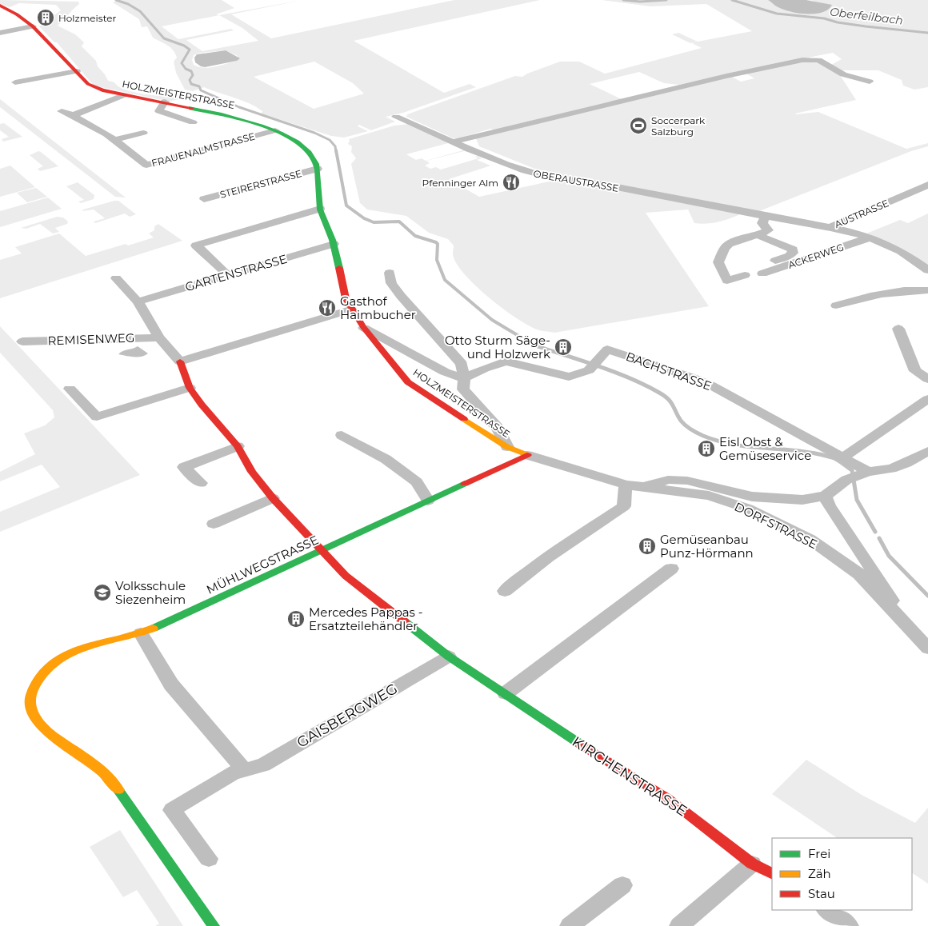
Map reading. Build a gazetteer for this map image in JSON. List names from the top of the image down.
{
  "streets": {
    "street": [
      "HOLZMEISTERSTRASSE",
      "FRAUENALMSTRASSE",
      "OBERAUSTRASSE",
      "STEIRERSTRASSE",
      "AUSTRASSE",
      "ACKERWEG",
      "GARTENSTRASSE",
      "REMISENWEG",
      "BACHSTRASSE",
      "DORFSTRASSE",
      "MÜHLWEGSTRASSE",
      "GAISBERGWEG",
      "KIRCHENSTRASSE"
    ]
  },
  "crossings": [
    ["HOLZMEISTERSTRASSE", "FRAUENALMSTRASSE"],
    ["HOLZMEISTERSTRASSE", "STEIRERSTRASSE"],
    ["HOLZMEISTERSTRASSE", "GARTENSTRASSE"],
    ["HOLZMEISTERSTRASSE", "DORFSTRASSE"],
    ["HOLZMEISTERSTRASSE", "MÜHLWEGSTRASSE"],
    ["OBERAUSTRASSE", "AUSTRASSE"],
    ["AUSTRASSE", "ACKERWEG"],
    ["DORFSTRASSE", "MÜHLWEGSTRASSE"],
    ["MÜHLWEGSTRASSE", "KIRCHENSTRASSE"],
    ["GAISBERGWEG", "KIRCHENSTRASSE"]
  ],
  "water": ["Oberfeilbach"],
  "places": {
    "building": [
      "Holzmeister",
      "Otto Sturm Säge- und Holzwerk",
      "Eisl Obst & Gemüseservice",
      "Gemüseanbau Punz-Hörmann",
      "Mercedes Pappas - Ersatzteilehändler"
    ],
    "sports": ["Soccerpark Salzburg"],
    "restaurant": ["Pfenninger Alm", "Gasthof Haimbucher"],
    "school or university": ["Volksschule Siezenheim"]
  },
  "legend": ["Frei", "Zäh", "Stau"]
}
